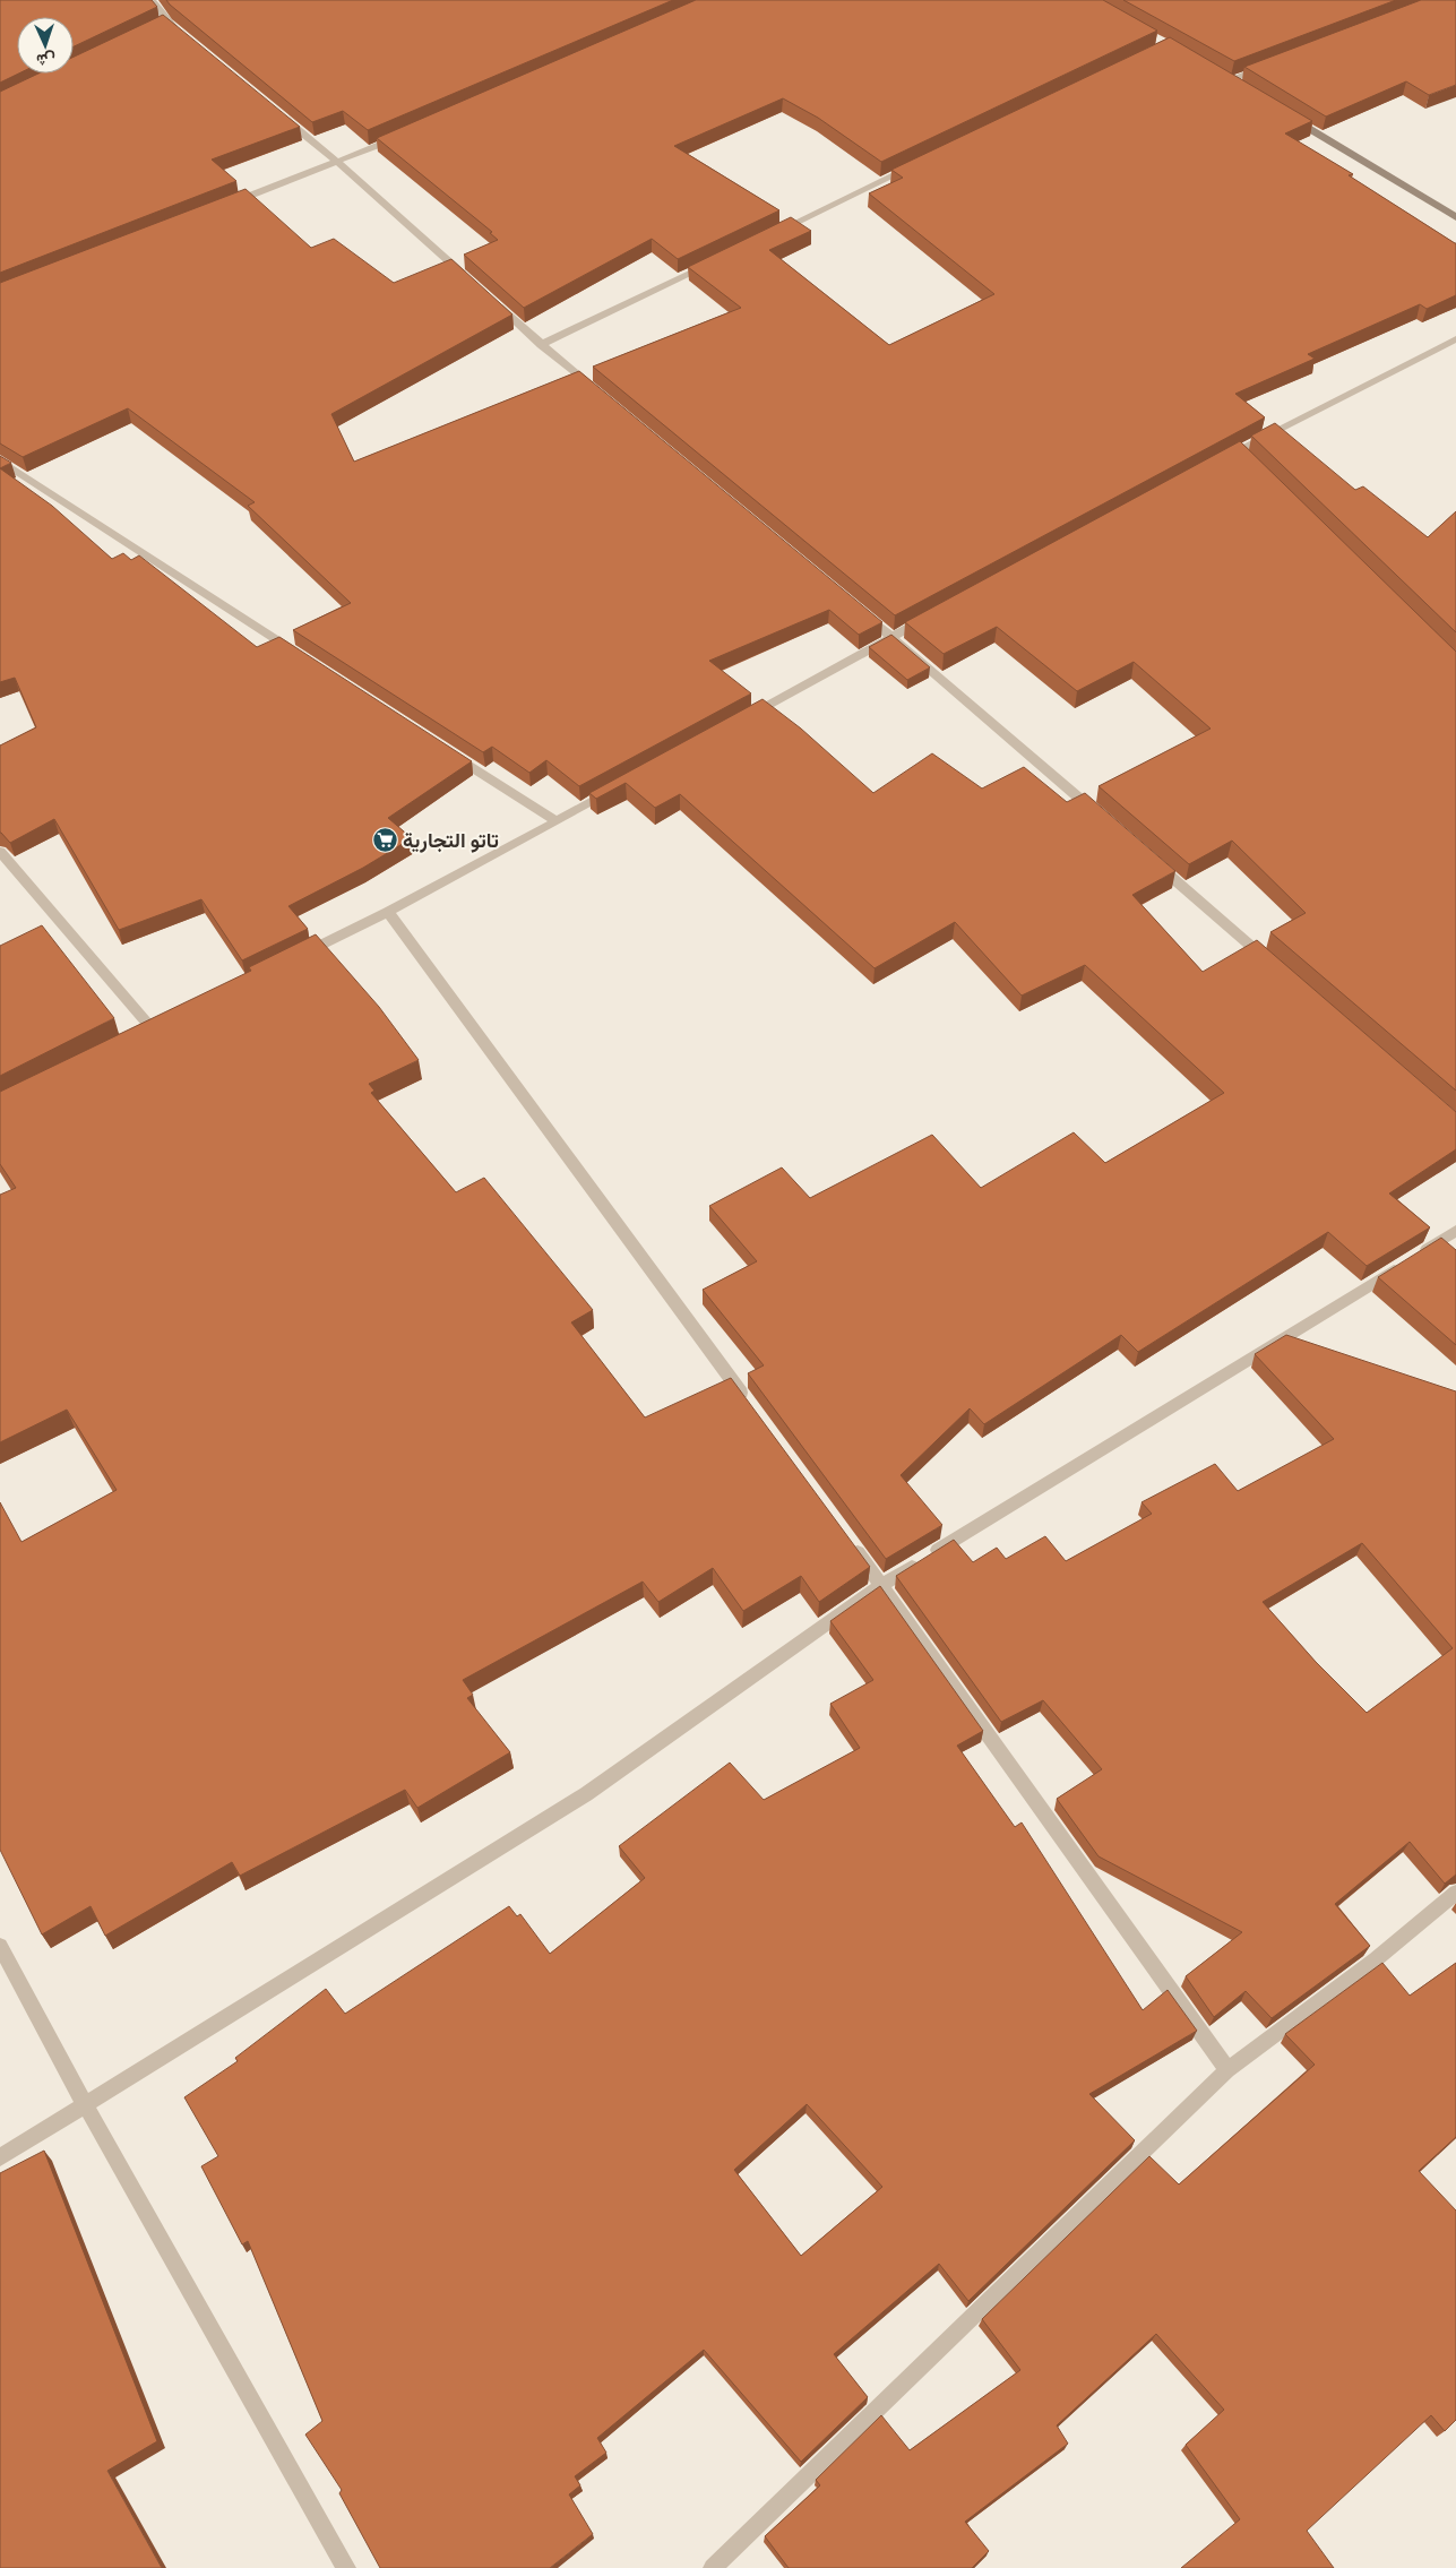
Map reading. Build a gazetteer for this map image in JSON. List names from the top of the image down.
{
  "places": {
    "supermarket": ["تاتو التجارية"]
  },
  "north": "bottom"
}
